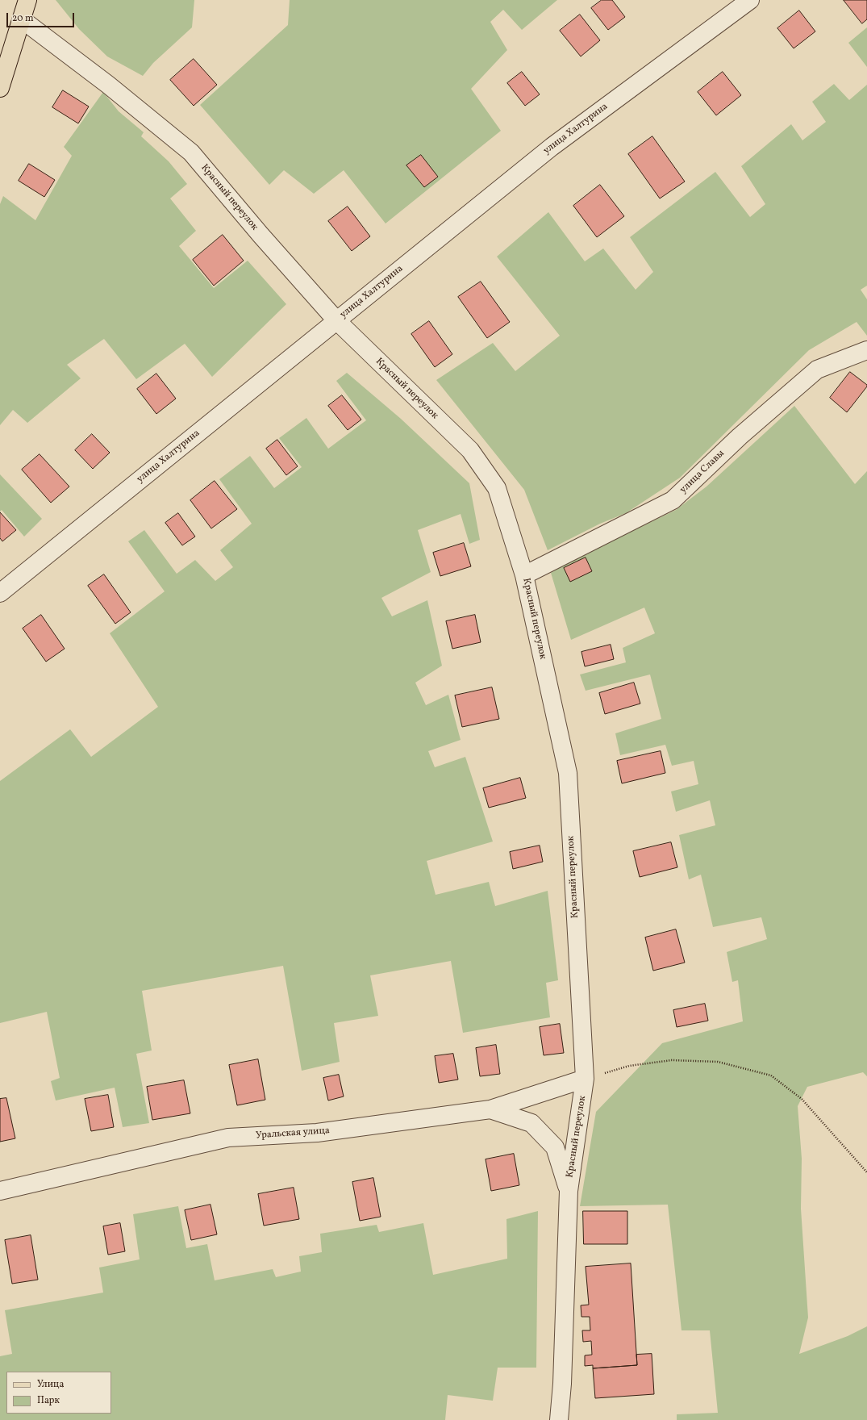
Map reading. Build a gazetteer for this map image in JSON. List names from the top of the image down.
{
  "streets": {
    "street": [
      "улица Халтурина",
      "Красный переулок",
      "улица Славы",
      "Уральская улица"
    ]
  },
  "crossings": [
    ["улица Халтурина", "Красный переулок"],
    ["Красный переулок", "улица Славы"],
    ["Красный переулок", "Уральская улица"]
  ],
  "legend": ["Улица", "Парк"],
  "scale_bar": "20 m"
}
